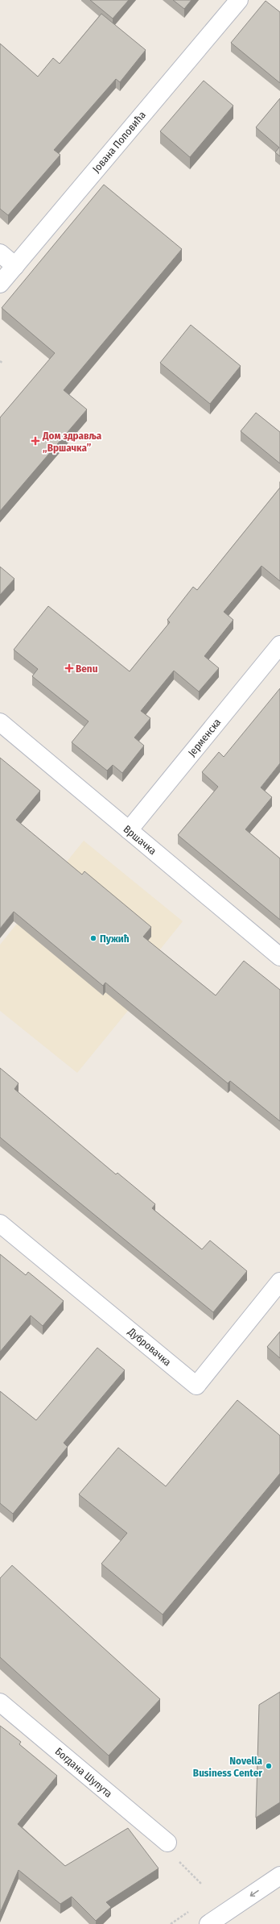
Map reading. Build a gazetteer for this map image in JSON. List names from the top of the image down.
{
  "streets": {
    "street": [
      "Јована Поповића",
      "Јерменска",
      "Вршачка",
      "Дубровачка",
      "Богдана Шупута"
    ]
  },
  "crossings": [
    ["Јерменска", "Вршачка"]
  ],
  "places": {
    "health": ["Дом здравља „Вршачка”", "Benu"],
    "other": ["Пужић", "Novella Business Center"]
  }
}
